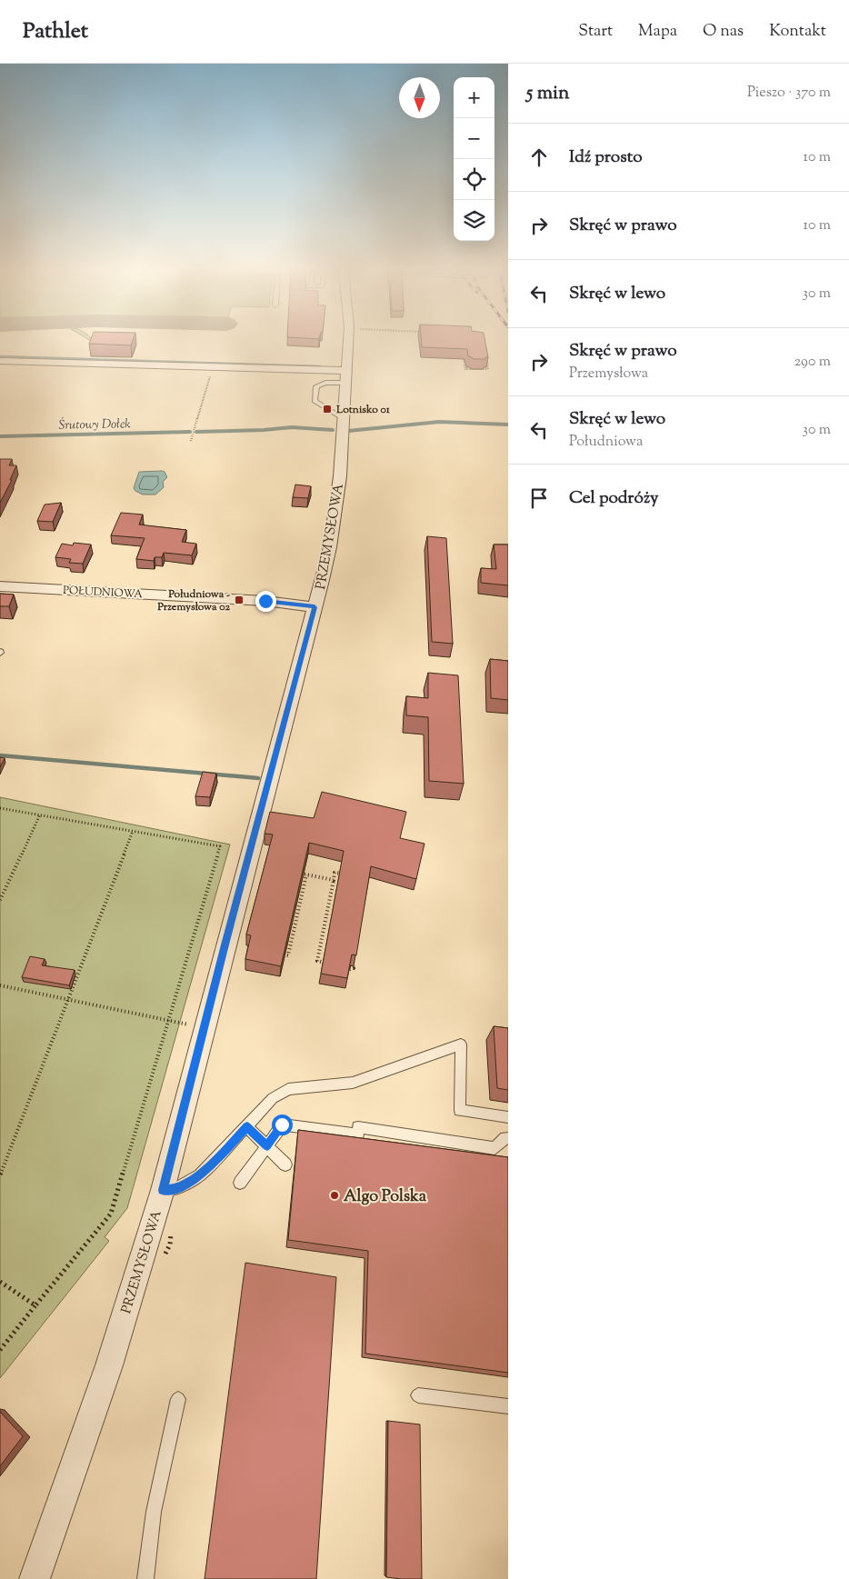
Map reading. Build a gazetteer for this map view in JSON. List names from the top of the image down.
{
  "streets": {
    "street": ["PRZEMYSŁOWA", "POŁUDNIOWA"]
  },
  "crossings": [
    ["PRZEMYSŁOWA", "POŁUDNIOWA"]
  ],
  "water": ["Śrutowy Dołek"],
  "places": {
    "transit": ["Lotnisko 01", "Południowa - Przemysłowa 02"],
    "other": ["Algo Polska"]
  },
  "north": "bottom",
  "page": {
    "header": "Pathlet",
    "nav": [
      "Start",
      "Mapa",
      "O nas",
      "Kontakt"
    ],
    "heading": ["5 min", "Pieszo · 370 m"],
    "map_buttons": ["+", "−"],
    "list": [
      ["Idź prosto", "10 m"],
      ["Skręć w prawo", "10 m"],
      ["Skręć w lewo", "30 m"],
      ["Skręć w prawo", "Przemysłowa", "290 m"],
      ["Skręć w lewo", "Południowa", "30 m"],
      "Cel podróży"
    ]
  }
}
